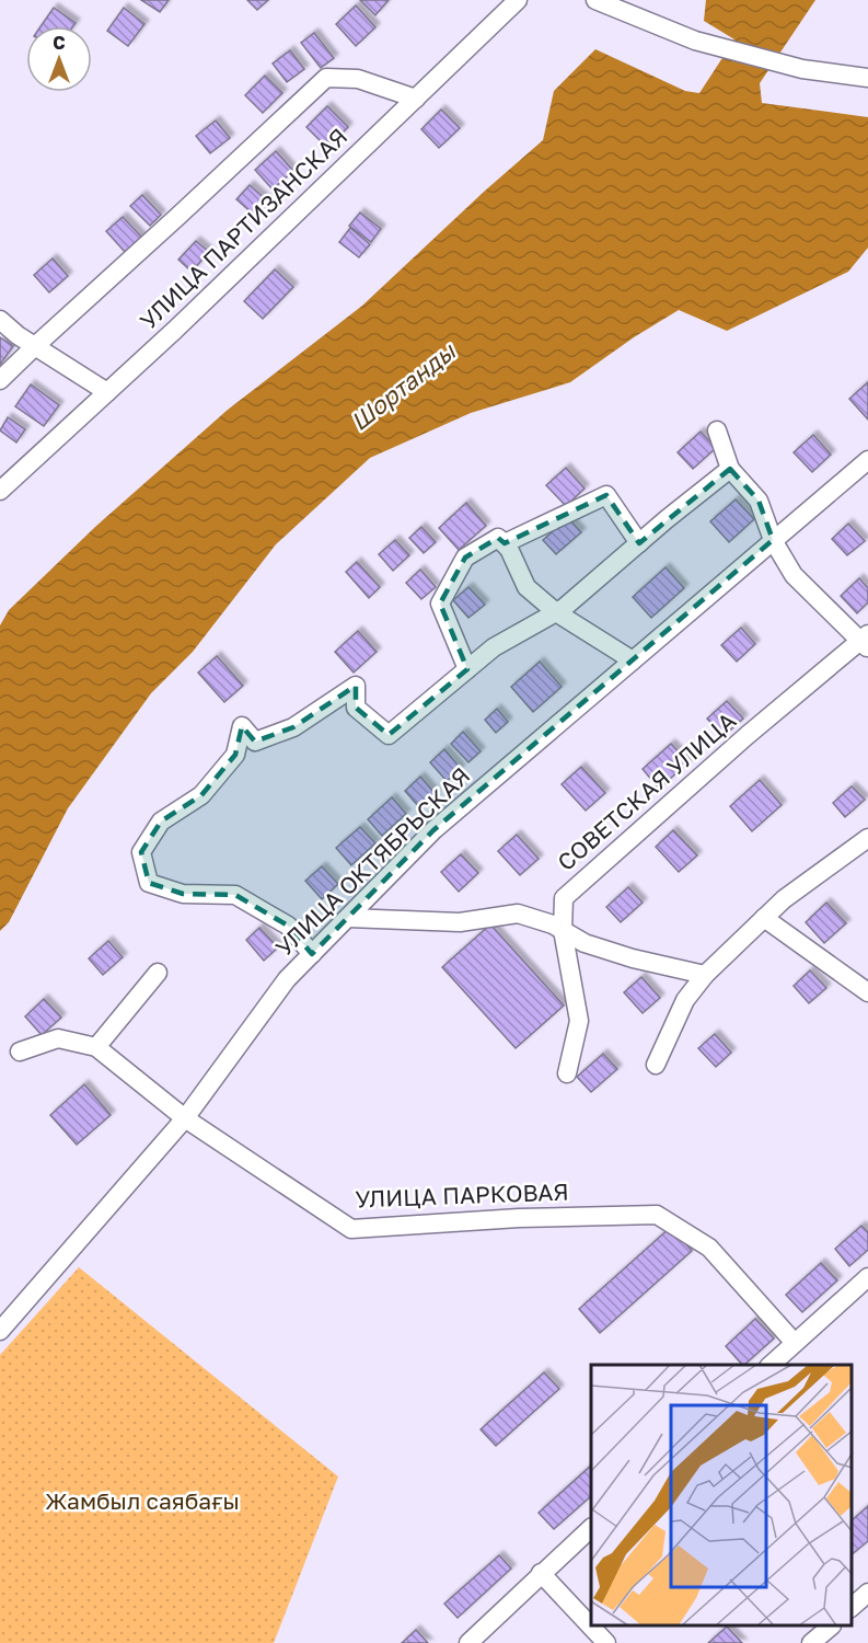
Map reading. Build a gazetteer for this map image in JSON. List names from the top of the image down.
{
  "streets": {
    "street": [
      "УЛИЦА ПАРТИЗАНСКАЯ",
      "СОВЕТСКАЯ УЛИЦА",
      "УЛИЦА ОКТЯБРЬСКАЯ",
      "УЛИЦА ПАРКОВАЯ"
    ]
  },
  "crossings": [
    ["УЛИЦА ОКТЯБРЬСКАЯ", "УЛИЦА ПАРКОВАЯ"]
  ],
  "water": ["Шортанды"],
  "parks": ["Жамбыл саябағы"],
  "north": "top"
}
